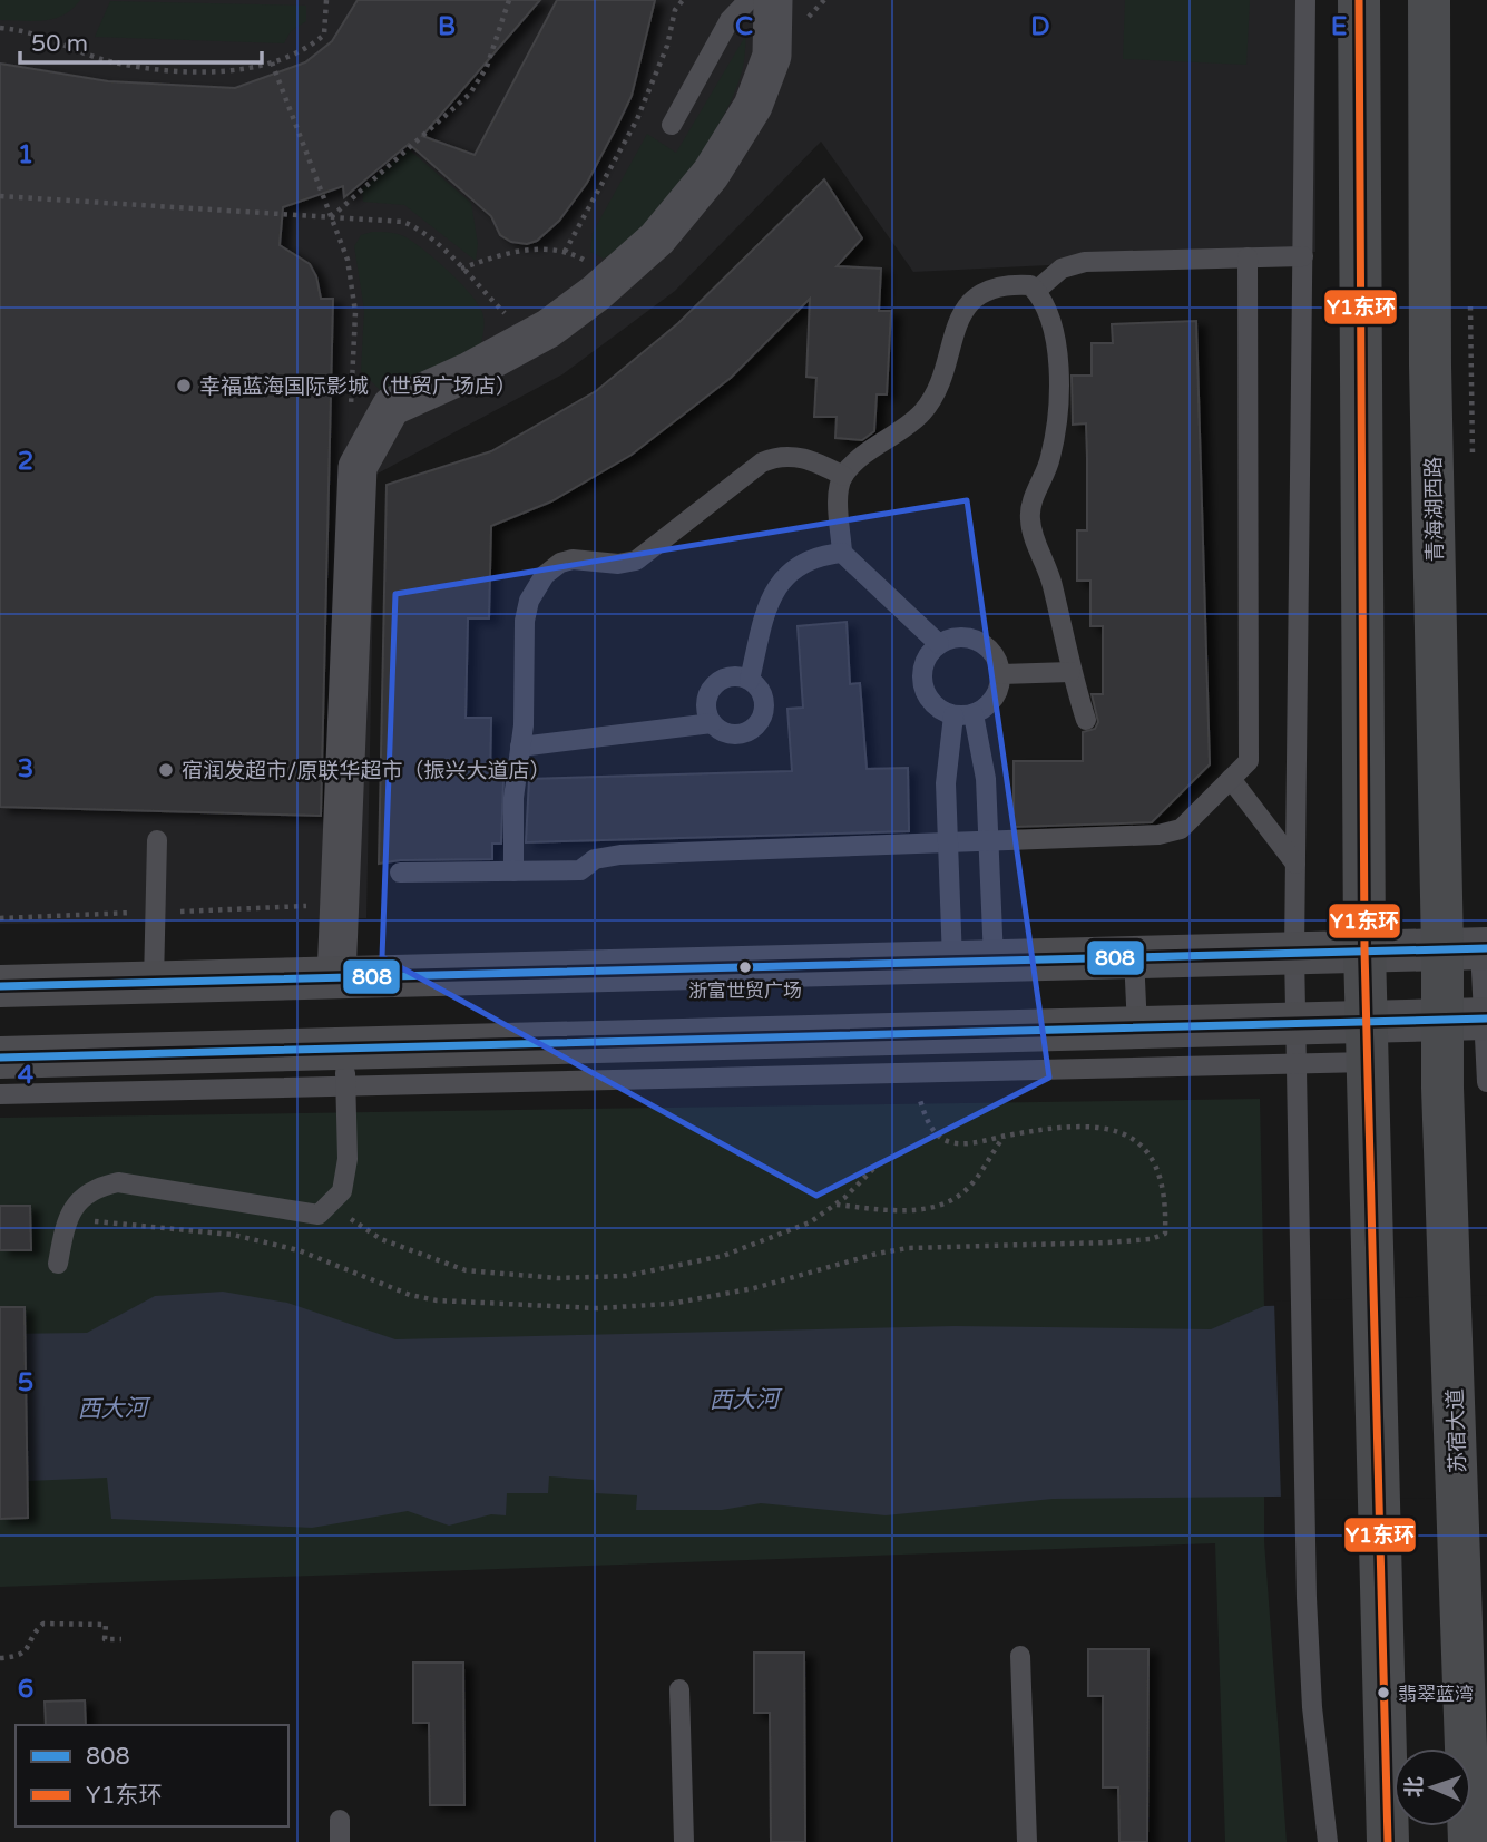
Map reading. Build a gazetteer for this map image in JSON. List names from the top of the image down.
{
  "streets": {
    "main road": ["青海湖西路", "苏宿大道"]
  },
  "crossings": [
    ["青海湖西路", "苏宿大道"]
  ],
  "water": ["西大河"],
  "places": [
    "幸福蓝海国际影城（世贸广场店）",
    "宿润发超市/原联华超市（振兴大道店）",
    "浙富世贸广场",
    "翡翠蓝湾"
  ],
  "lines": ["transit line Y1东环", "transit line 808"],
  "legend": ["808", "Y1东环"],
  "scale_bar": "50 m",
  "north": "left",
  "grid": {
    "columns": [
      "B",
      "C",
      "D",
      "E"
    ],
    "rows": [
      "1",
      "2",
      "3",
      "4",
      "5",
      "6"
    ]
  }
}
